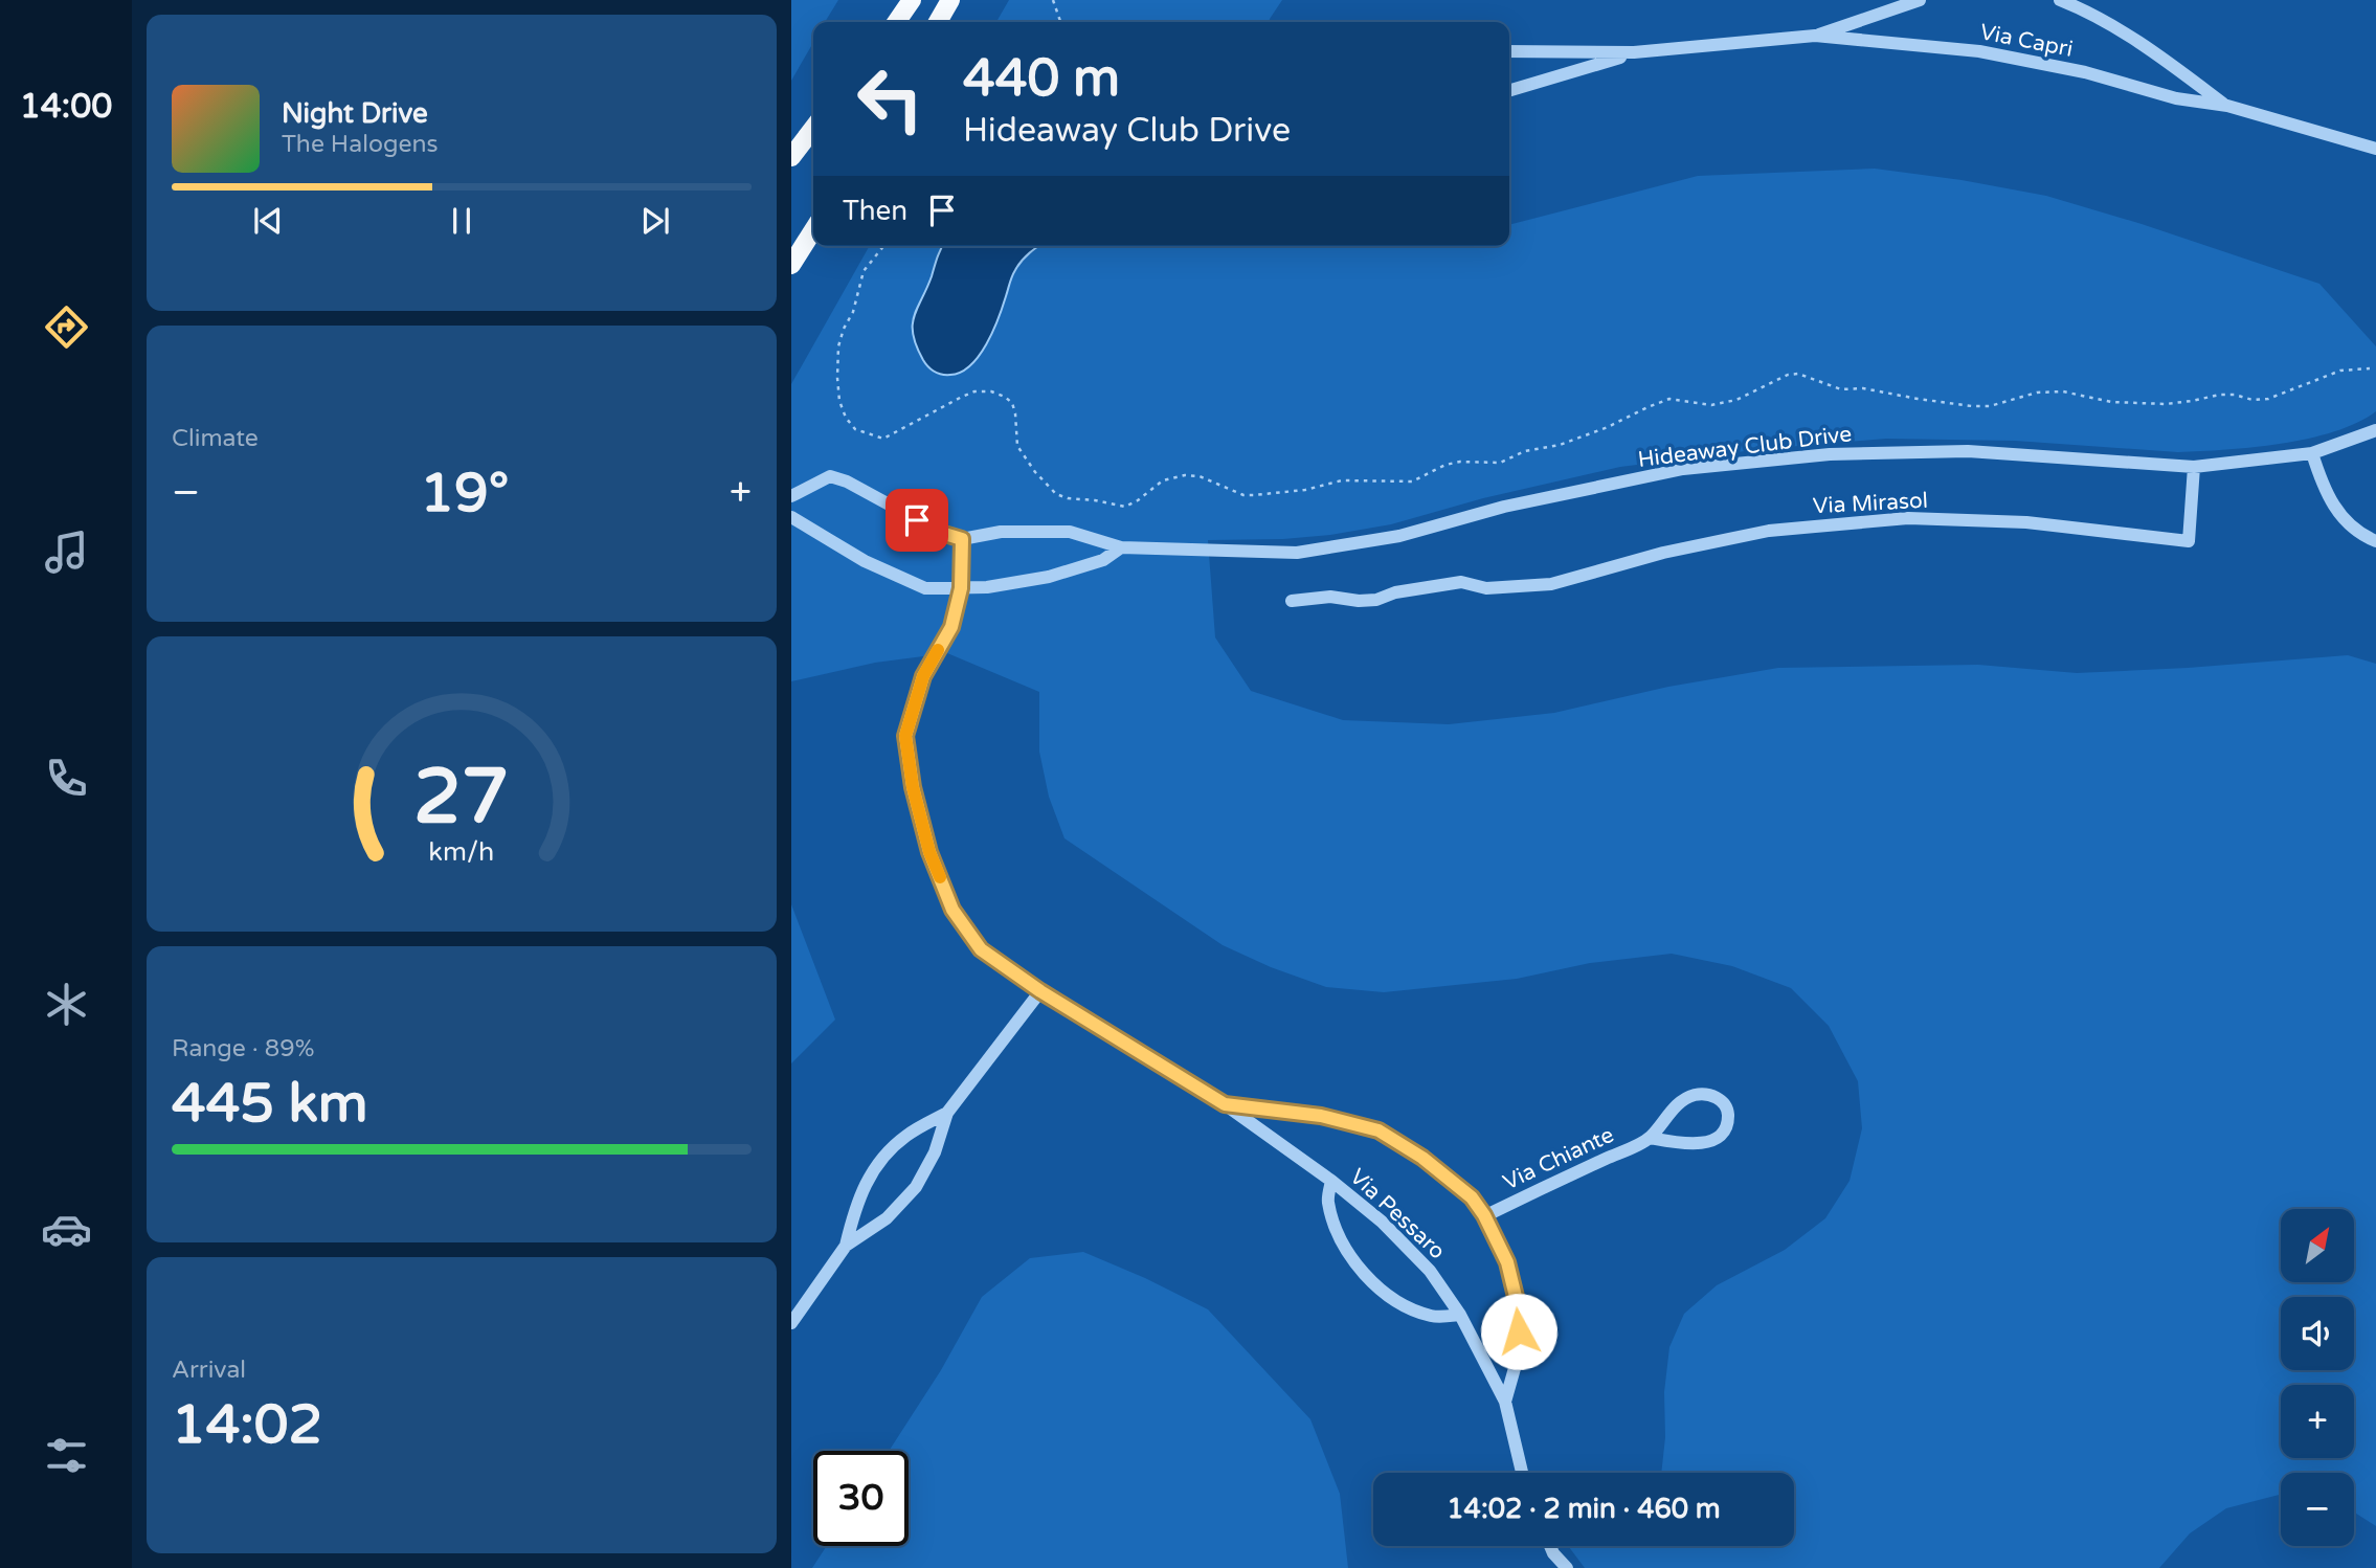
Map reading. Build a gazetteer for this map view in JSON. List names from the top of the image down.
{
  "streets": {
    "street": [
      "Via Capri",
      "Hideaway Club Drive",
      "Via Mirasol",
      "Via Chiante",
      "Via Pessaro"
    ]
  },
  "crossings": [
    ["Hideaway Club Drive", "Via Mirasol"],
    ["Hideaway Club Drive", "Via Pessaro"],
    ["Via Chiante", "Via Pessaro"]
  ],
  "north": "top right",
  "page": {
    "tabs": "14:00",
    "turn": ["440 m", "Hideaway Club Drive"],
    "song": ["Night Drive", "The Halogens"],
    "then": "Then",
    "tile": [
      "Climate",
      ["Range · 89%", "445 km"],
      ["Arrival", "14:02"]
    ],
    "heat": ["−", "19°", "+"],
    "map_buttons": ["+", "−"],
    "limit": "30",
    "trip": "14:02 · 2 min · 460 m",
    "gauge": ["27", "km/h"]
  }
}
